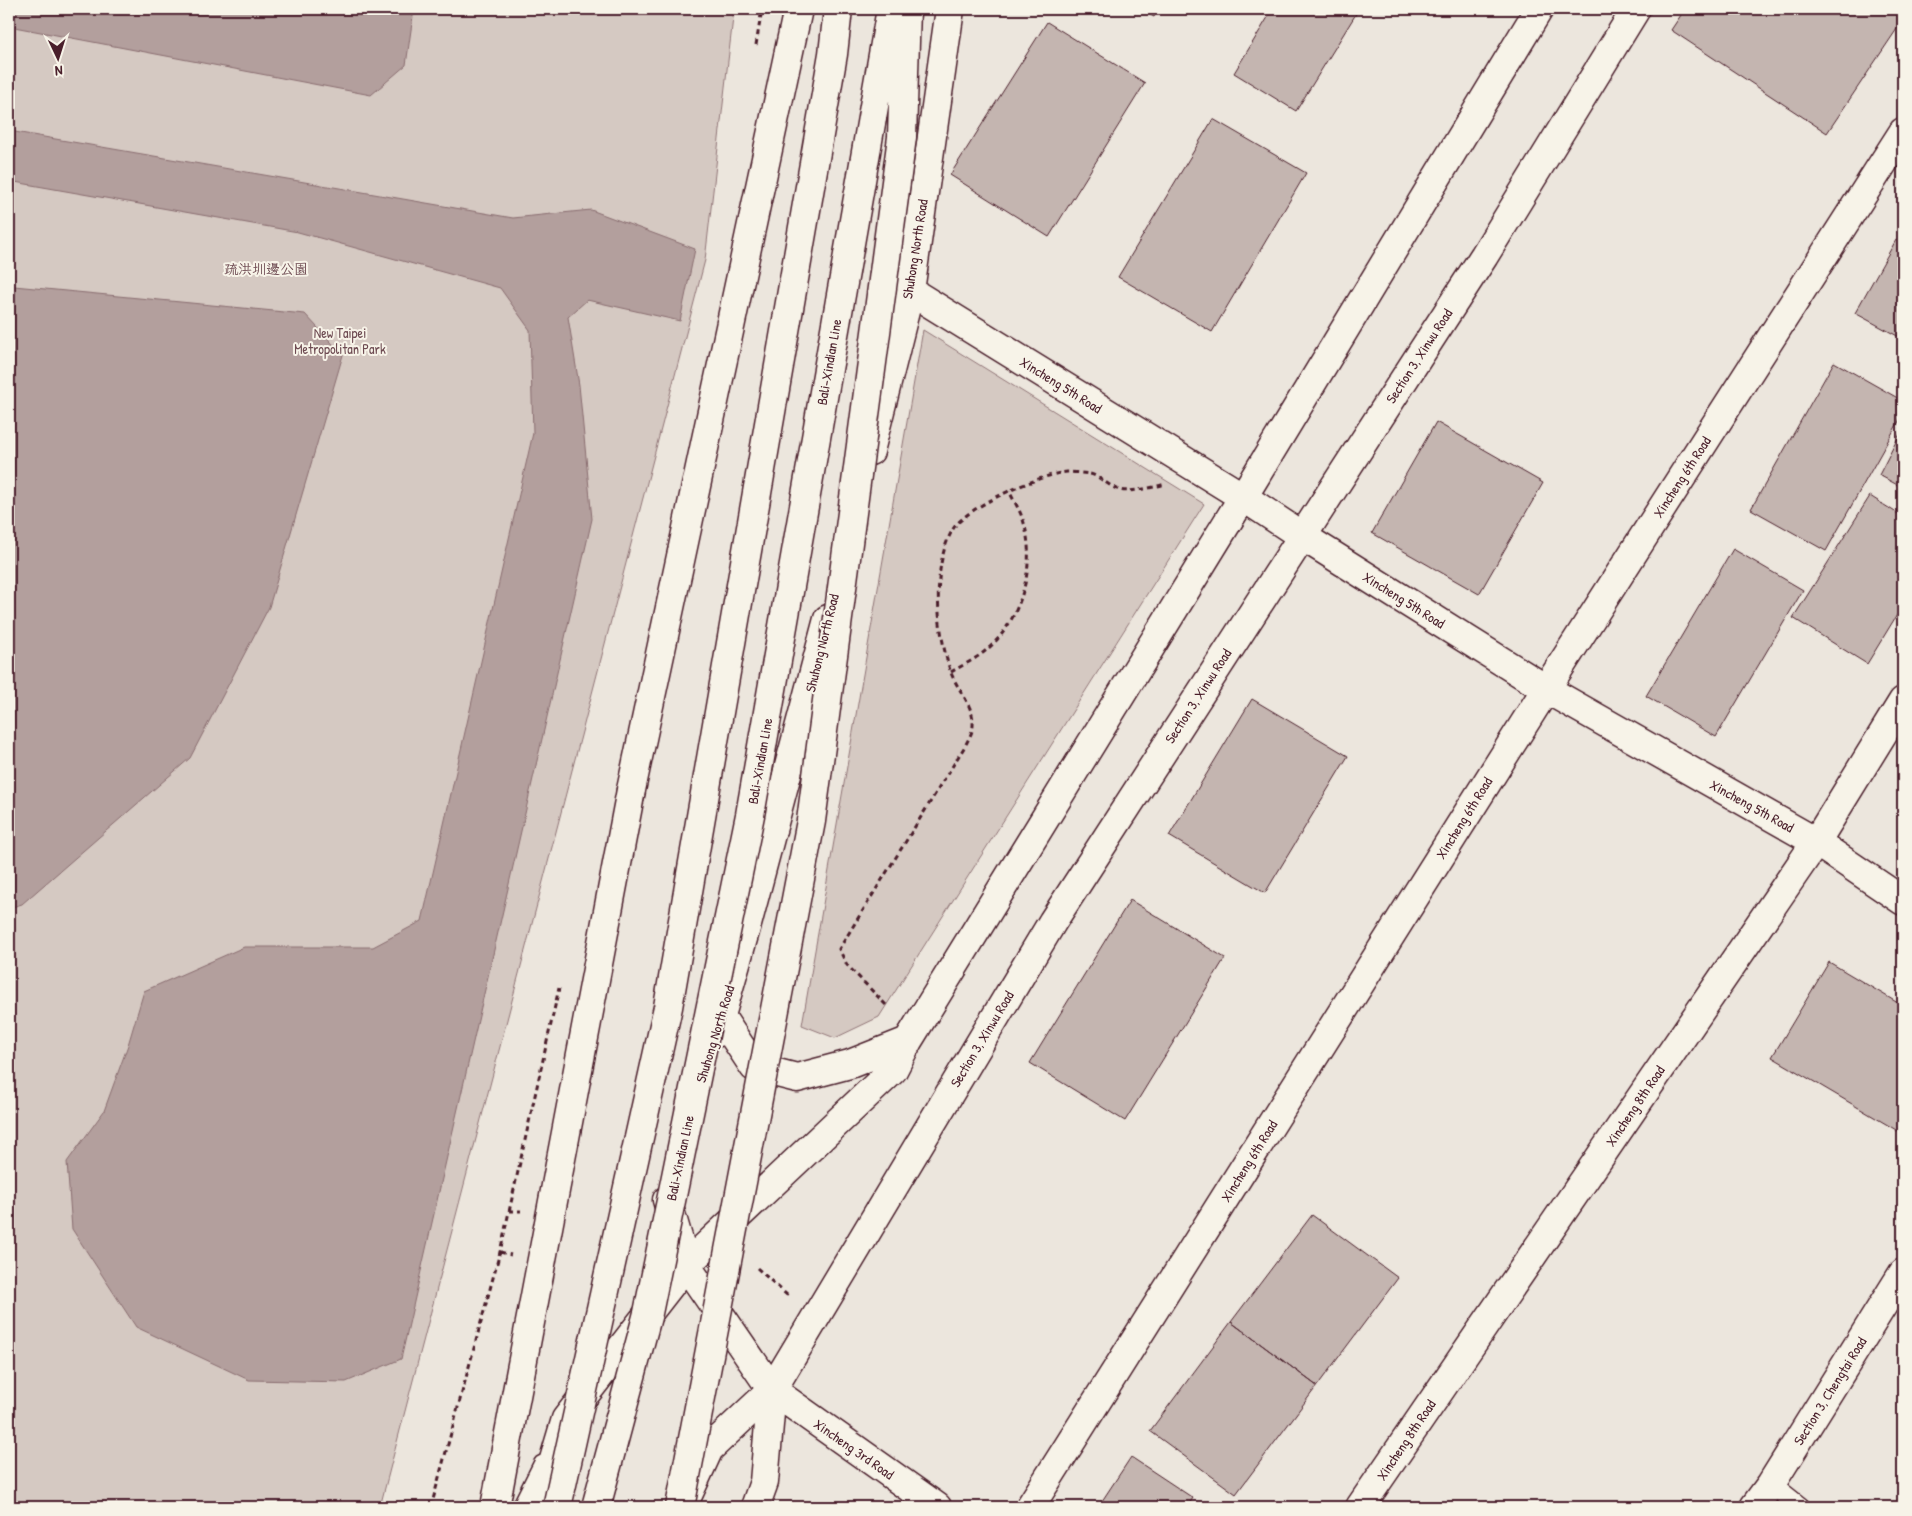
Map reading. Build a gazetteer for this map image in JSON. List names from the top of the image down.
{
  "streets": {
    "main road": [
      "Shuhong North Road",
      "Section 3, Xinwu Road",
      "Bali-Xindian Line",
      "Xincheng 5th Road",
      "Xincheng 6th Road",
      "Xincheng 8th Road",
      "Section 3, Chengtai Road",
      "Xincheng 3rd Road"
    ]
  },
  "crossings": [
    ["Shuhong North Road", "Section 3, Xinwu Road"],
    ["Shuhong North Road", "Xincheng 5th Road"],
    ["Shuhong North Road", "Xincheng 3rd Road"],
    ["Section 3, Xinwu Road", "Xincheng 5th Road"],
    ["Section 3, Xinwu Road", "Xincheng 3rd Road"],
    ["Xincheng 5th Road", "Xincheng 6th Road"],
    ["Xincheng 5th Road", "Xincheng 8th Road"]
  ],
  "parks": ["疏洪圳邊公園", "New Taipei Metropolitan Park"],
  "north": "bottom"
}
